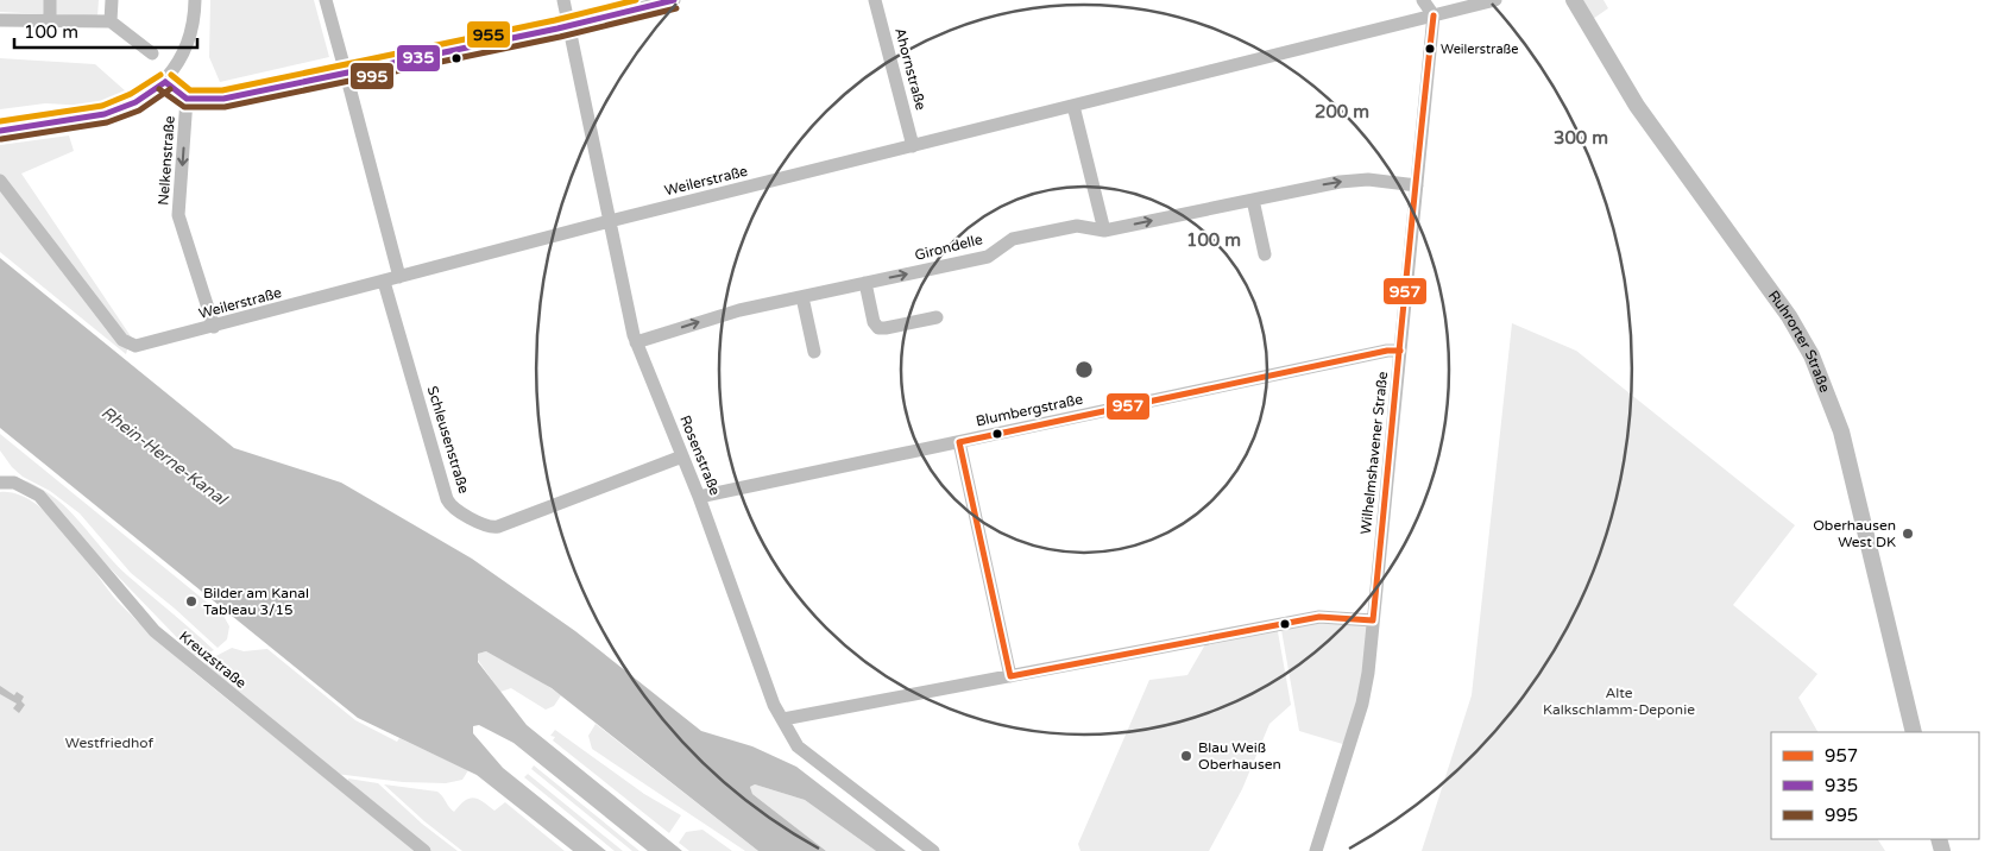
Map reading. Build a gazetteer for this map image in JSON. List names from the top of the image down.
{
  "streets": {
    "main road": ["Ruhrorter Straße"],
    "street": [
      "Ahornstraße",
      "Nelkenstraße",
      "Weilerstraße",
      "Girondelle",
      "Blumbergstraße",
      "Schleusenstraße",
      "Wilhelmshavener Straße",
      "Rosenstraße",
      "Kreuzstraße"
    ]
  },
  "crossings": [
    ["Ahornstraße", "Weilerstraße"],
    ["Nelkenstraße", "Weilerstraße"],
    ["Weilerstraße", "Schleusenstraße"],
    ["Weilerstraße", "Wilhelmshavener Straße"],
    ["Weilerstraße", "Rosenstraße"],
    ["Girondelle", "Wilhelmshavener Straße"],
    ["Girondelle", "Rosenstraße"],
    ["Blumbergstraße", "Wilhelmshavener Straße"],
    ["Blumbergstraße", "Rosenstraße"],
    ["Schleusenstraße", "Rosenstraße"]
  ],
  "one_way": ["Nelkenstraße", "Girondelle"],
  "water": ["Rhein-Herne-Kanal"],
  "parks": ["Alte Kalkschlamm-Deponie", "Westfriedhof"],
  "places": [
    "Weilerstraße",
    "Oberhausen West DK",
    "Bilder am Kanal Tableau 3/15",
    "Blau Weiß Oberhausen"
  ],
  "lines": [
    "transit line 935",
    "transit line 955",
    "transit line 995",
    "transit line 957"
  ],
  "legend": ["957", "935", "995"],
  "scale_bar": "100 m",
  "rings": ["200 m", "300 m", "100 m"]
}
